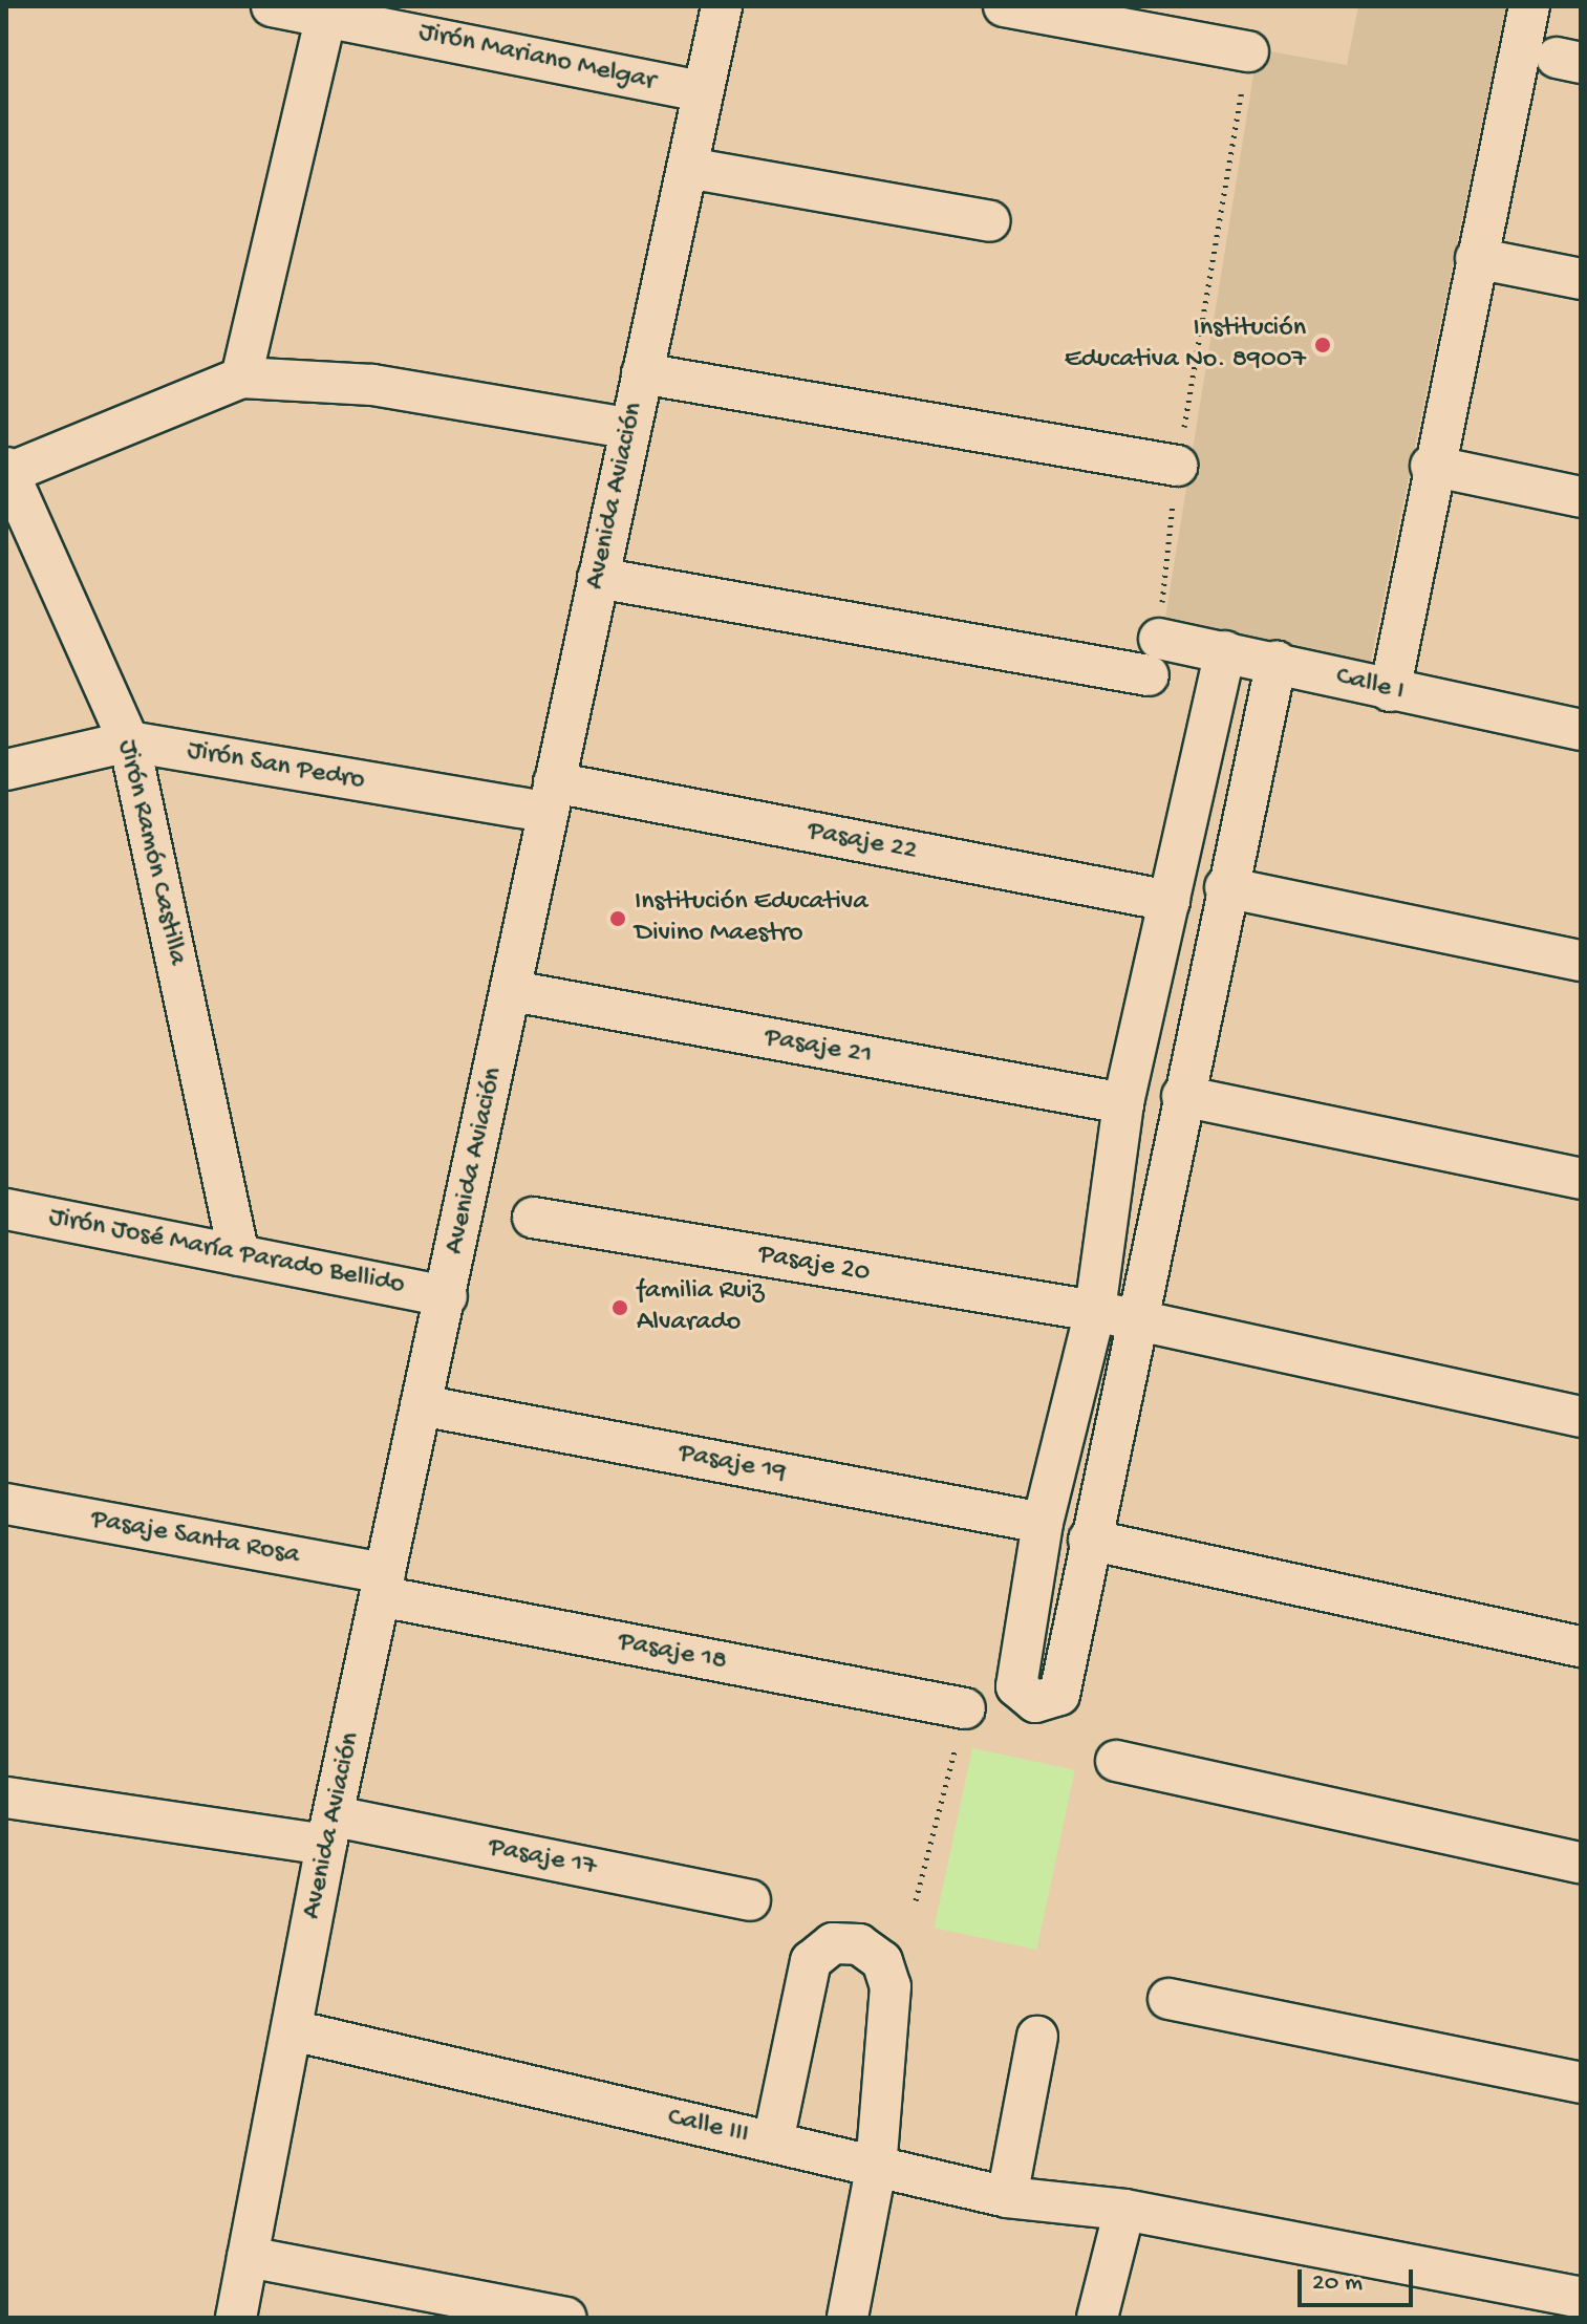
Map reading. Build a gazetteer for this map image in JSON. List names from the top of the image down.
{
  "streets": {
    "street": [
      "Jirón Mariano Melgar",
      "Avenida Aviación",
      "Calle I",
      "Jirón San Pedro",
      "Pasaje 22",
      "Jirón Ramón Castilla",
      "Pasaje 21",
      "Jirón José María Parado Bellido",
      "Pasaje 20",
      "Pasaje 19",
      "Pasaje Santa Rosa",
      "Pasaje 18",
      "Pasaje 17",
      "Calle III"
    ]
  },
  "crossings": [
    ["Jirón Mariano Melgar", "Avenida Aviación"],
    ["Avenida Aviación", "Calle I"],
    ["Avenida Aviación", "Jirón San Pedro"],
    ["Avenida Aviación", "Pasaje 22"],
    ["Avenida Aviación", "Pasaje 21"],
    ["Avenida Aviación", "Jirón José María Parado Bellido"],
    ["Avenida Aviación", "Pasaje 19"],
    ["Avenida Aviación", "Pasaje Santa Rosa"],
    ["Avenida Aviación", "Pasaje 18"],
    ["Avenida Aviación", "Pasaje 17"],
    ["Avenida Aviación", "Calle III"],
    ["Jirón San Pedro", "Pasaje 22"],
    ["Jirón San Pedro", "Jirón Ramón Castilla"],
    ["Jirón Ramón Castilla", "Jirón José María Parado Bellido"],
    ["Pasaje Santa Rosa", "Pasaje 18"]
  ],
  "places": ["Institución Educativa No. 89007", "Institución Educativa Divino Maestro", "familia Ruiz Alvarado"],
  "scale_bar": "20 m"
}
